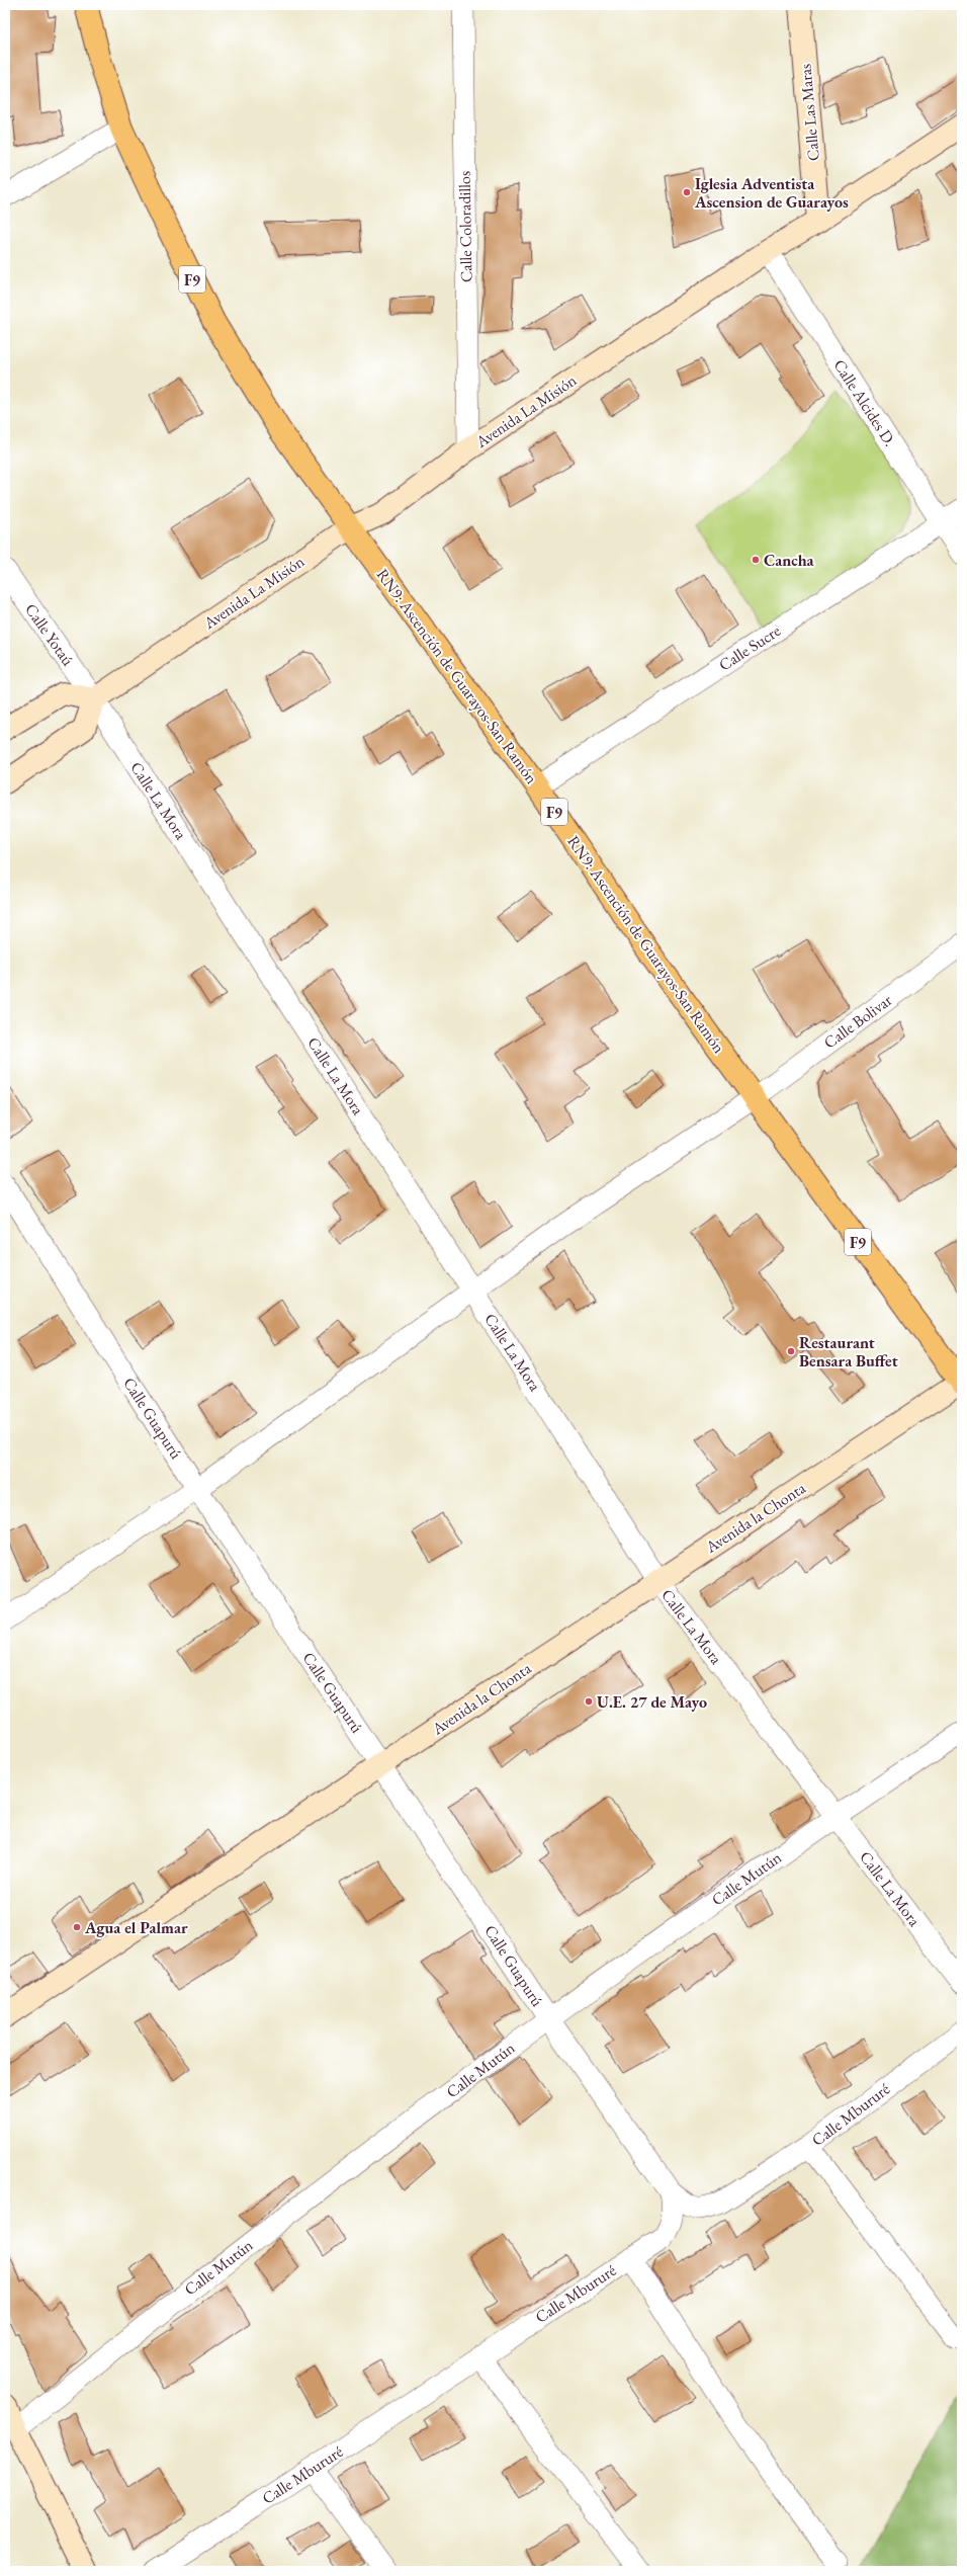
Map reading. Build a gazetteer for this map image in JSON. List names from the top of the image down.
{
  "streets": {
    "highway": ["F9", "RN9: Ascención de Guarayos-San Ramón"],
    "main road": ["Calle Las Maras", "Avenida La Misión", "Avenida la Chonta"],
    "street": [
      "Calle Coloradillos",
      "Calle Alcides D.",
      "Calle Yotaú",
      "Calle Sucre",
      "Calle La Mora",
      "Calle Bolivar",
      "Calle Guapurú",
      "Calle Mutún",
      "Calle Mbururé"
    ]
  },
  "crossings": [
    ["Calle Las Maras", "Avenida La Misión"],
    ["Calle Coloradillos", "Avenida La Misión"],
    ["Calle Alcides D.", "Avenida La Misión"],
    ["Calle Alcides D.", "Calle Sucre"],
    ["Avenida La Misión", "Calle Yotaú"],
    ["Avenida La Misión", "RN9: Ascención de Guarayos-San Ramón"],
    ["Avenida La Misión", "Calle La Mora"],
    ["Calle Yotaú", "Calle La Mora"],
    ["Calle Sucre", "RN9: Ascención de Guarayos-San Ramón"],
    ["RN9: Ascención de Guarayos-San Ramón", "Calle Bolivar"],
    ["RN9: Ascención de Guarayos-San Ramón", "Avenida la Chonta"],
    ["Calle La Mora", "Calle Bolivar"],
    ["Calle La Mora", "Avenida la Chonta"],
    ["Calle La Mora", "Calle Mutún"],
    ["Calle Bolivar", "Calle Guapurú"],
    ["Calle Guapurú", "Avenida la Chonta"],
    ["Calle Guapurú", "Calle Mutún"],
    ["Calle Guapurú", "Calle Mbururé"]
  ],
  "places": [
    "Iglesia Adventista Ascension de Guarayos",
    "Cancha",
    "Restaurant Bensara Buffet",
    "U.E. 27 de Mayo",
    "Agua el Palmar"
  ]
}
